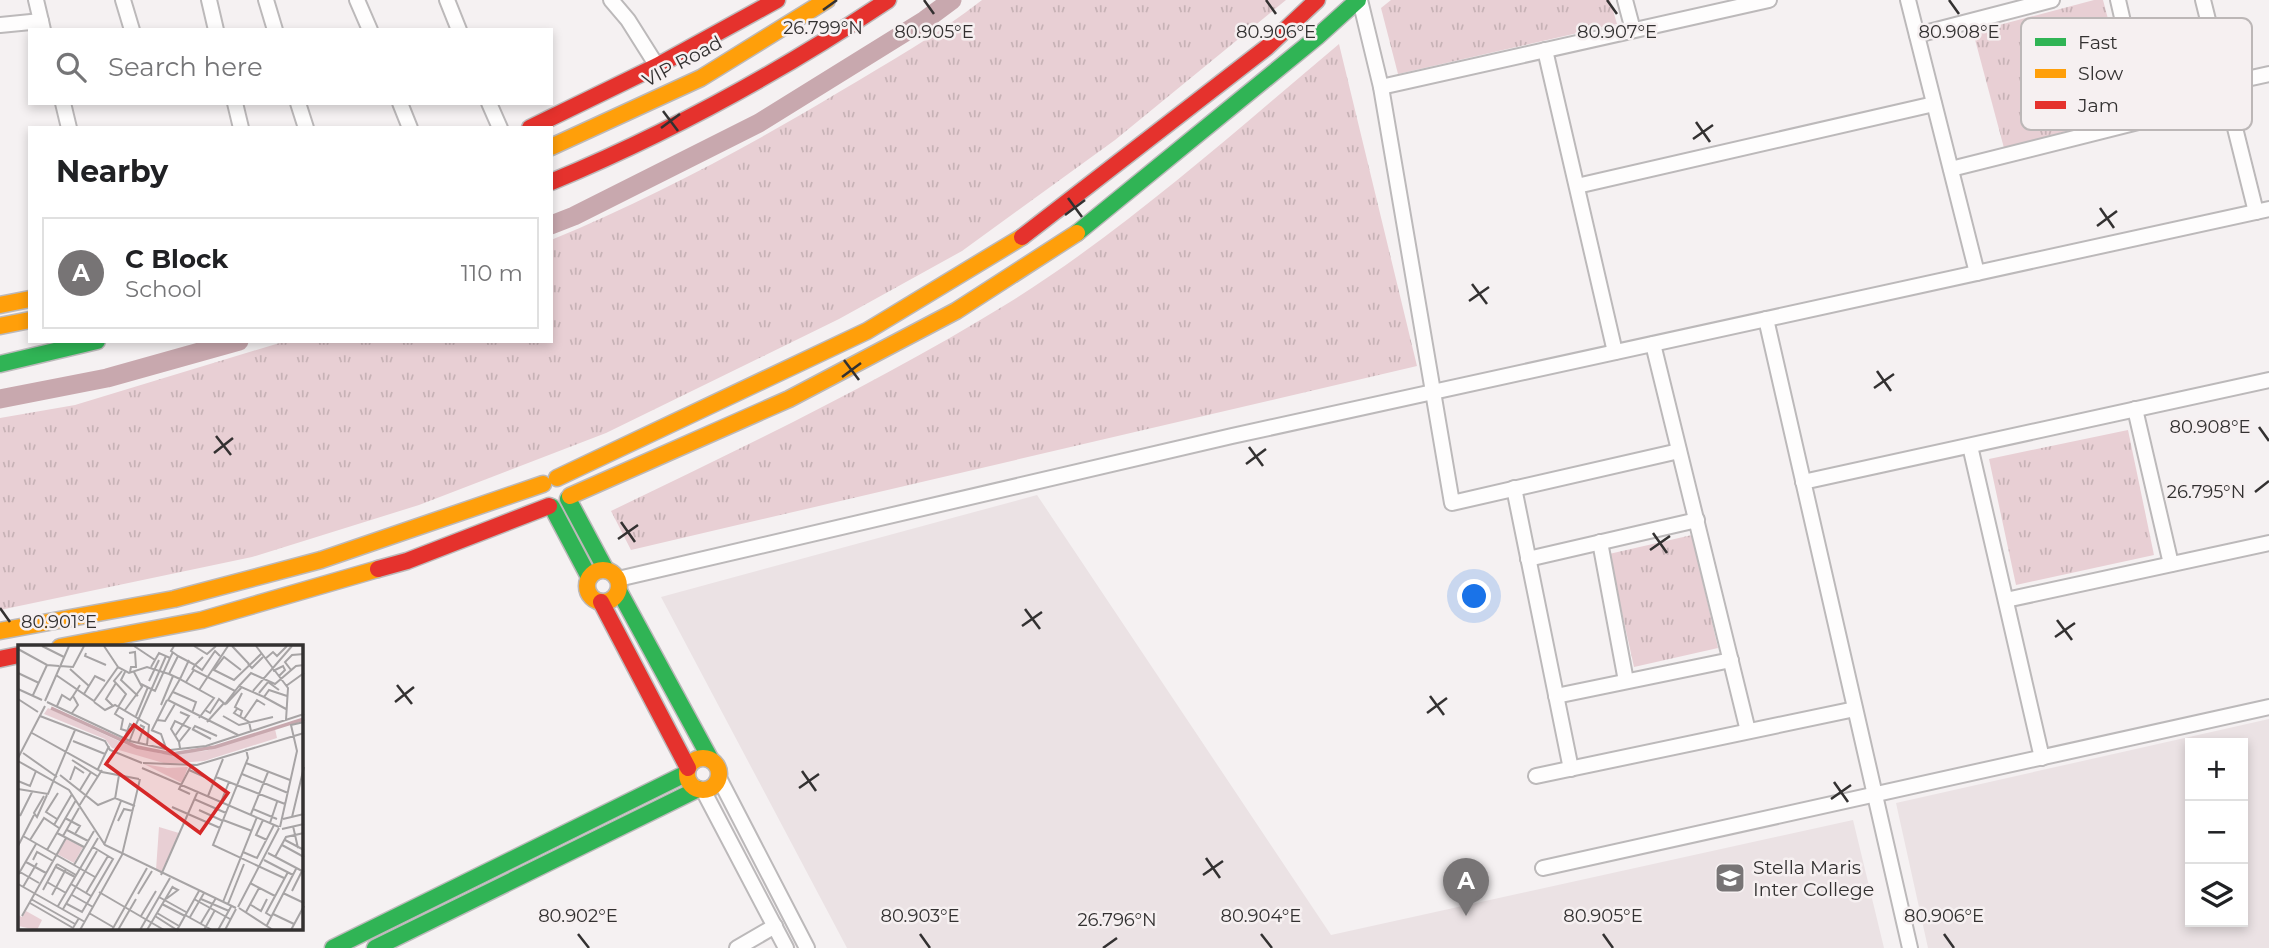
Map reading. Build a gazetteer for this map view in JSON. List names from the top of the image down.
{
  "streets": {
    "street": ["VIP Road"]
  },
  "places": {
    "school or university": ["Stella Maris Inter College"]
  },
  "legend": ["Fast", "Slow", "Jam"],
  "page": {
    "search": "Search here",
    "heading": "Nearby",
    "list": [
      {
        "mark": "A",
        "name": "C Block",
        "note": "School",
        "value": "110 m"
      }
    ],
    "map_buttons": ["+", "−"],
    "pins": "A"
  },
  "coordinates": [
    "26.799°N",
    "80.905°E",
    "80.906°E",
    "80.907°E",
    "80.908°E",
    "26.795°N",
    "80.901°E",
    "80.902°E",
    "80.903°E",
    "80.904°E",
    "26.796°N"
  ]
}
